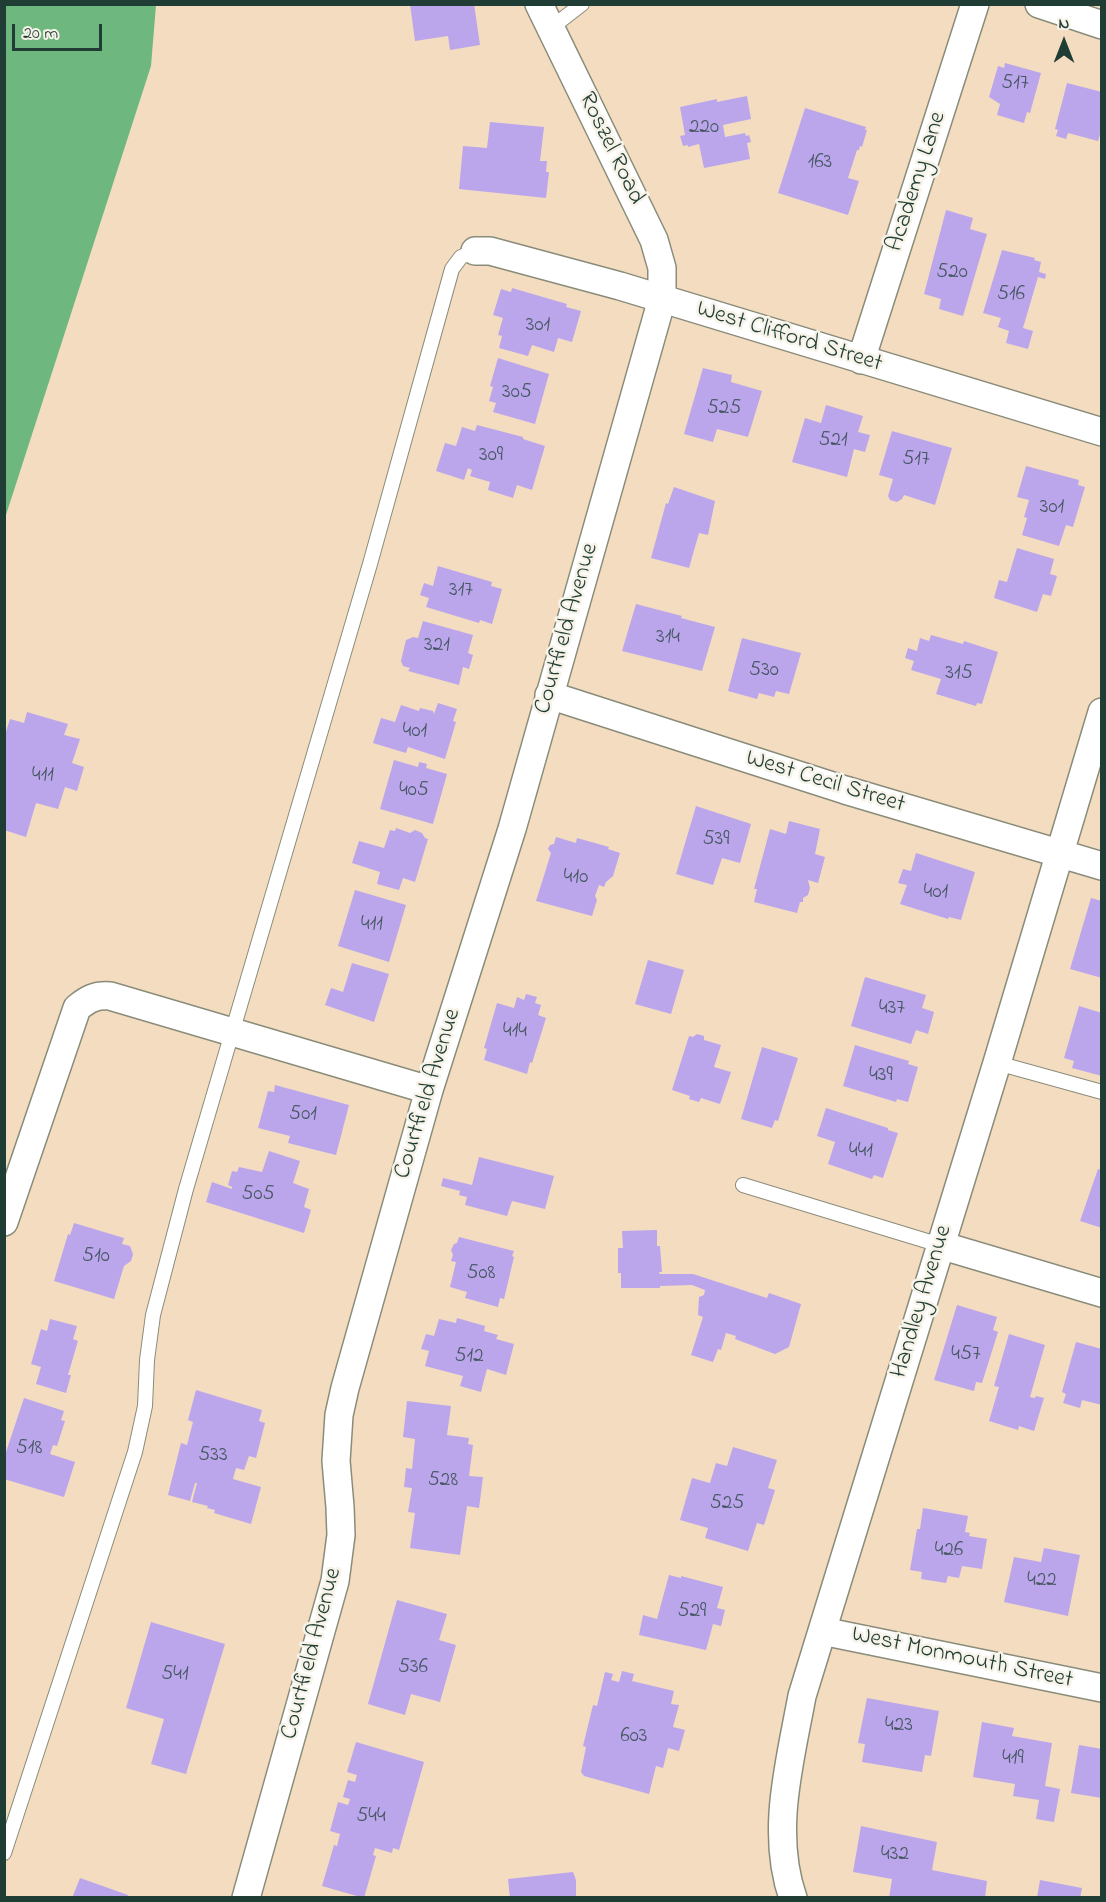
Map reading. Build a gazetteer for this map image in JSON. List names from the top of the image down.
{
  "streets": {
    "street": [
      "Roszel Road",
      "Academy Lane",
      "West Clifford Street",
      "Courtfield Avenue",
      "West Cecil Street",
      "Handley Avenue",
      "West Monmouth Street"
    ]
  },
  "crossings": [
    ["Roszel Road", "West Clifford Street"],
    ["Roszel Road", "Courtfield Avenue"],
    ["Academy Lane", "West Clifford Street"],
    ["West Clifford Street", "Courtfield Avenue"],
    ["Courtfield Avenue", "West Cecil Street"],
    ["West Cecil Street", "Handley Avenue"],
    ["Handley Avenue", "West Monmouth Street"]
  ],
  "house_numbers": [
    "517",
    "220",
    "163",
    "520",
    "516",
    "301",
    "305",
    "525",
    "521",
    "309",
    "517",
    "301",
    "317",
    "314",
    "321",
    "530",
    "315",
    "401",
    "411",
    "405",
    "539",
    "410",
    "401",
    "411",
    "437",
    "414",
    "439",
    "501",
    "441",
    "505",
    "510",
    "508",
    "457",
    "512",
    "518",
    "533",
    "528",
    "525",
    "426",
    "422",
    "529",
    "536",
    "541",
    "423",
    "603",
    "419",
    "544",
    "432"
  ],
  "scale_bar": "20 m",
  "north": "top"
}
